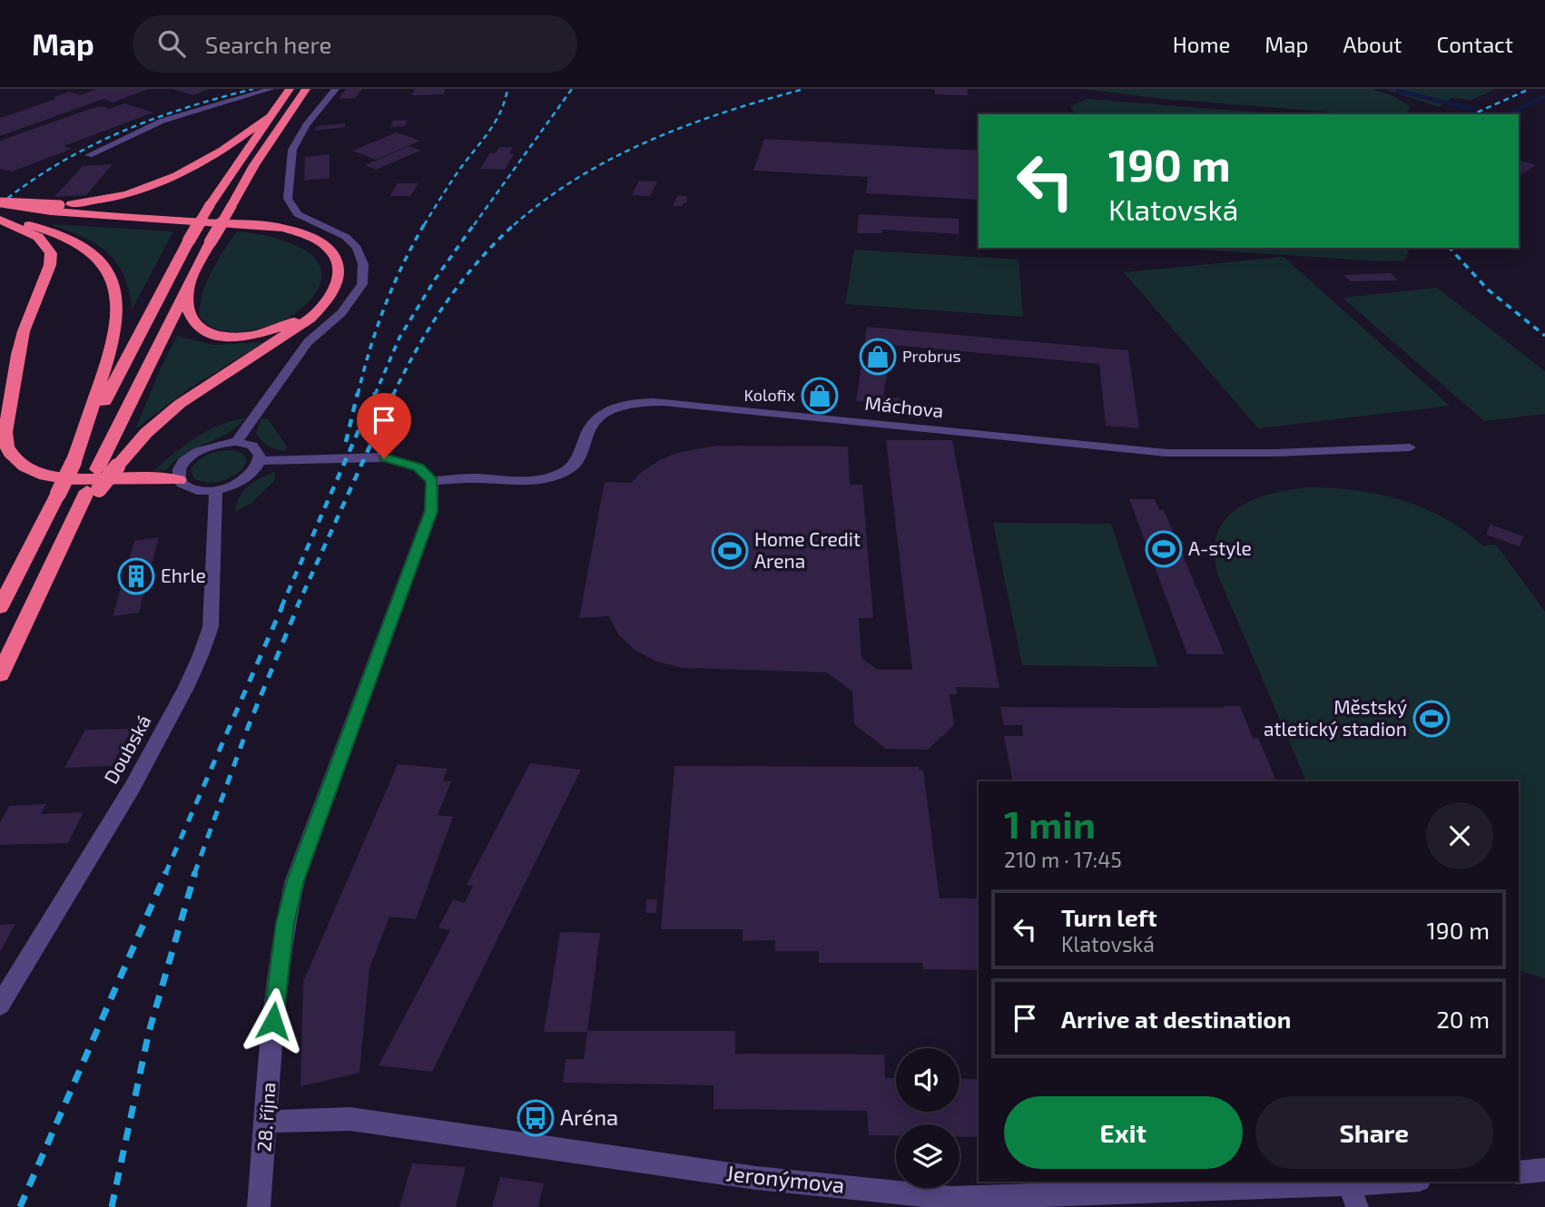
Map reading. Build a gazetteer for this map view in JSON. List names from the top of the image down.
{
  "streets": {
    "street": [
      "Máchova",
      "Doubská",
      "28. října",
      "Jeronýmova"
    ]
  },
  "crossings": [
    ["Máchova", "28. října"],
    ["28. října", "Jeronýmova"]
  ],
  "places": {
    "shop": ["Probrus", "Kolofix"],
    "sports": ["A-style", "Home Credit Arena", "Městský atletický stadion"],
    "building": ["Ehrle"],
    "bus stop": ["Aréna"]
  },
  "page": {
    "header": "Map",
    "search": "Search here",
    "nav": [
      "Home",
      "Map",
      "About",
      "Contact"
    ],
    "turn": ["190 m", "Klatovská"],
    "heading": ["1 min", "210 m · 17:45"],
    "list": [
      {
        "name": "Turn left",
        "note": "Klatovská",
        "value": "190 m"
      },
      {
        "name": "Arrive at destination",
        "value": "20 m"
      }
    ],
    "buttons": ["Exit", "Share"]
  }
}
